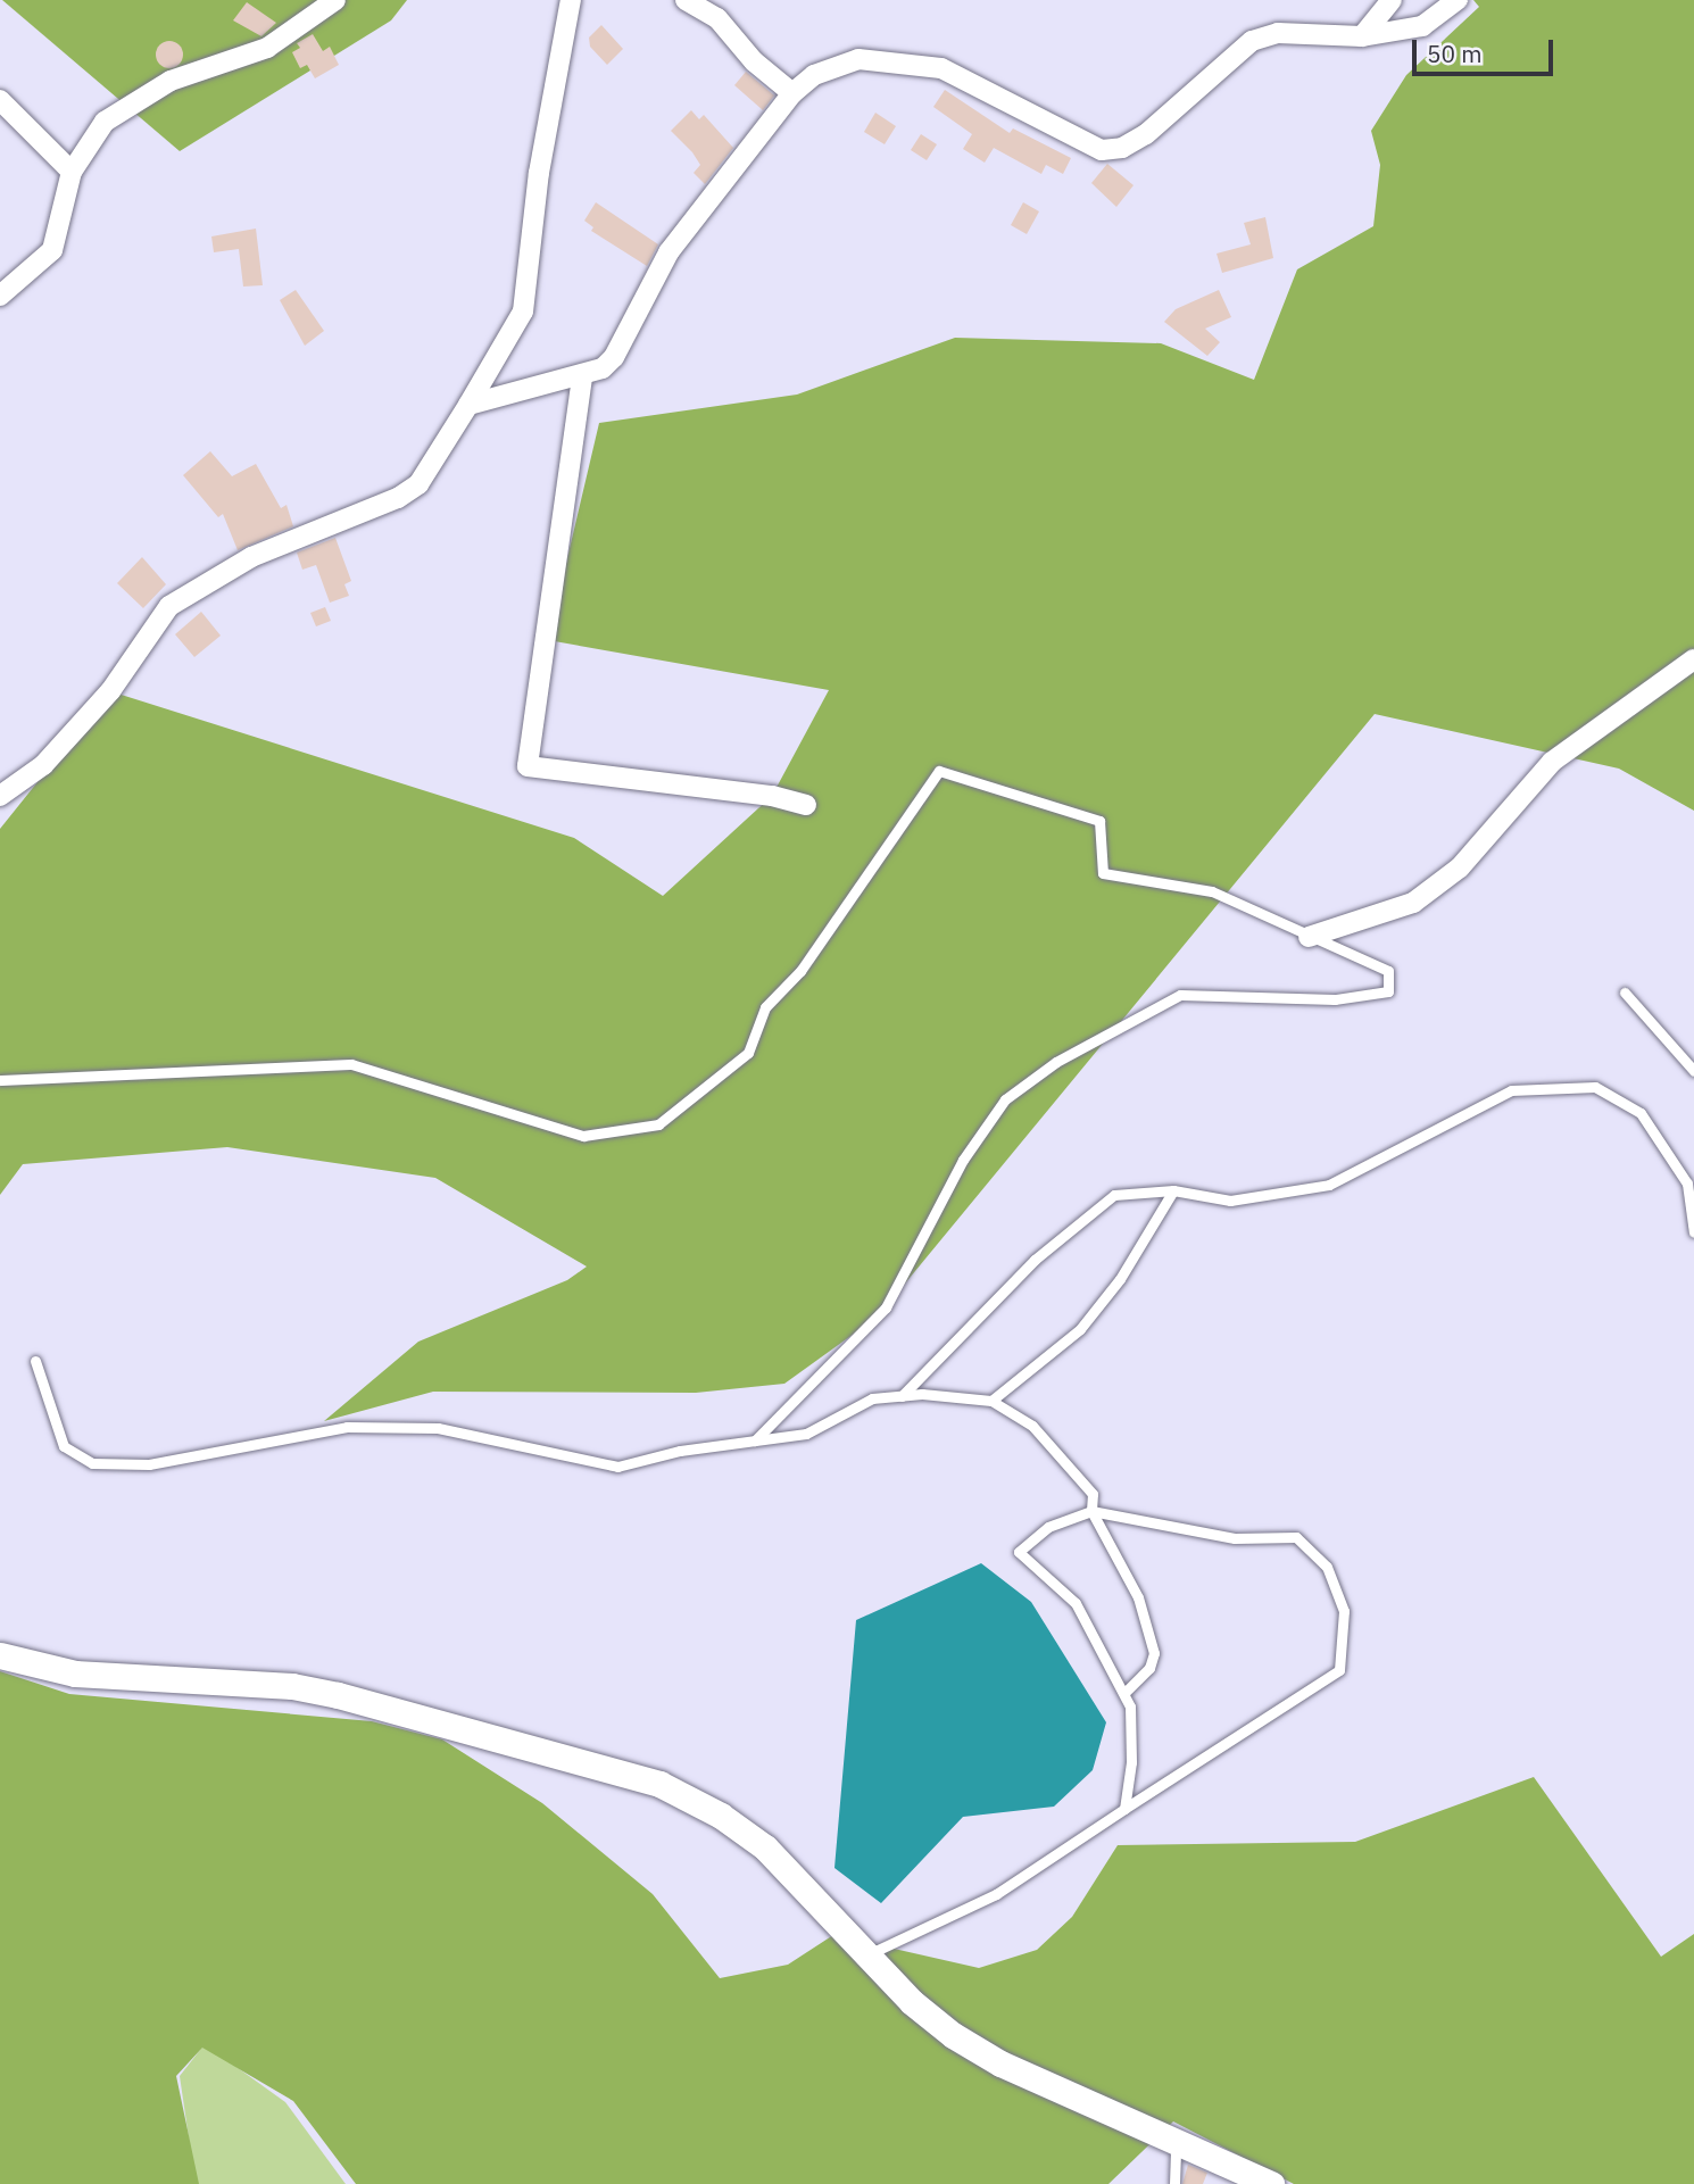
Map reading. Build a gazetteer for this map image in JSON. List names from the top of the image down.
{
  "scale_bar": "50 m"
}
